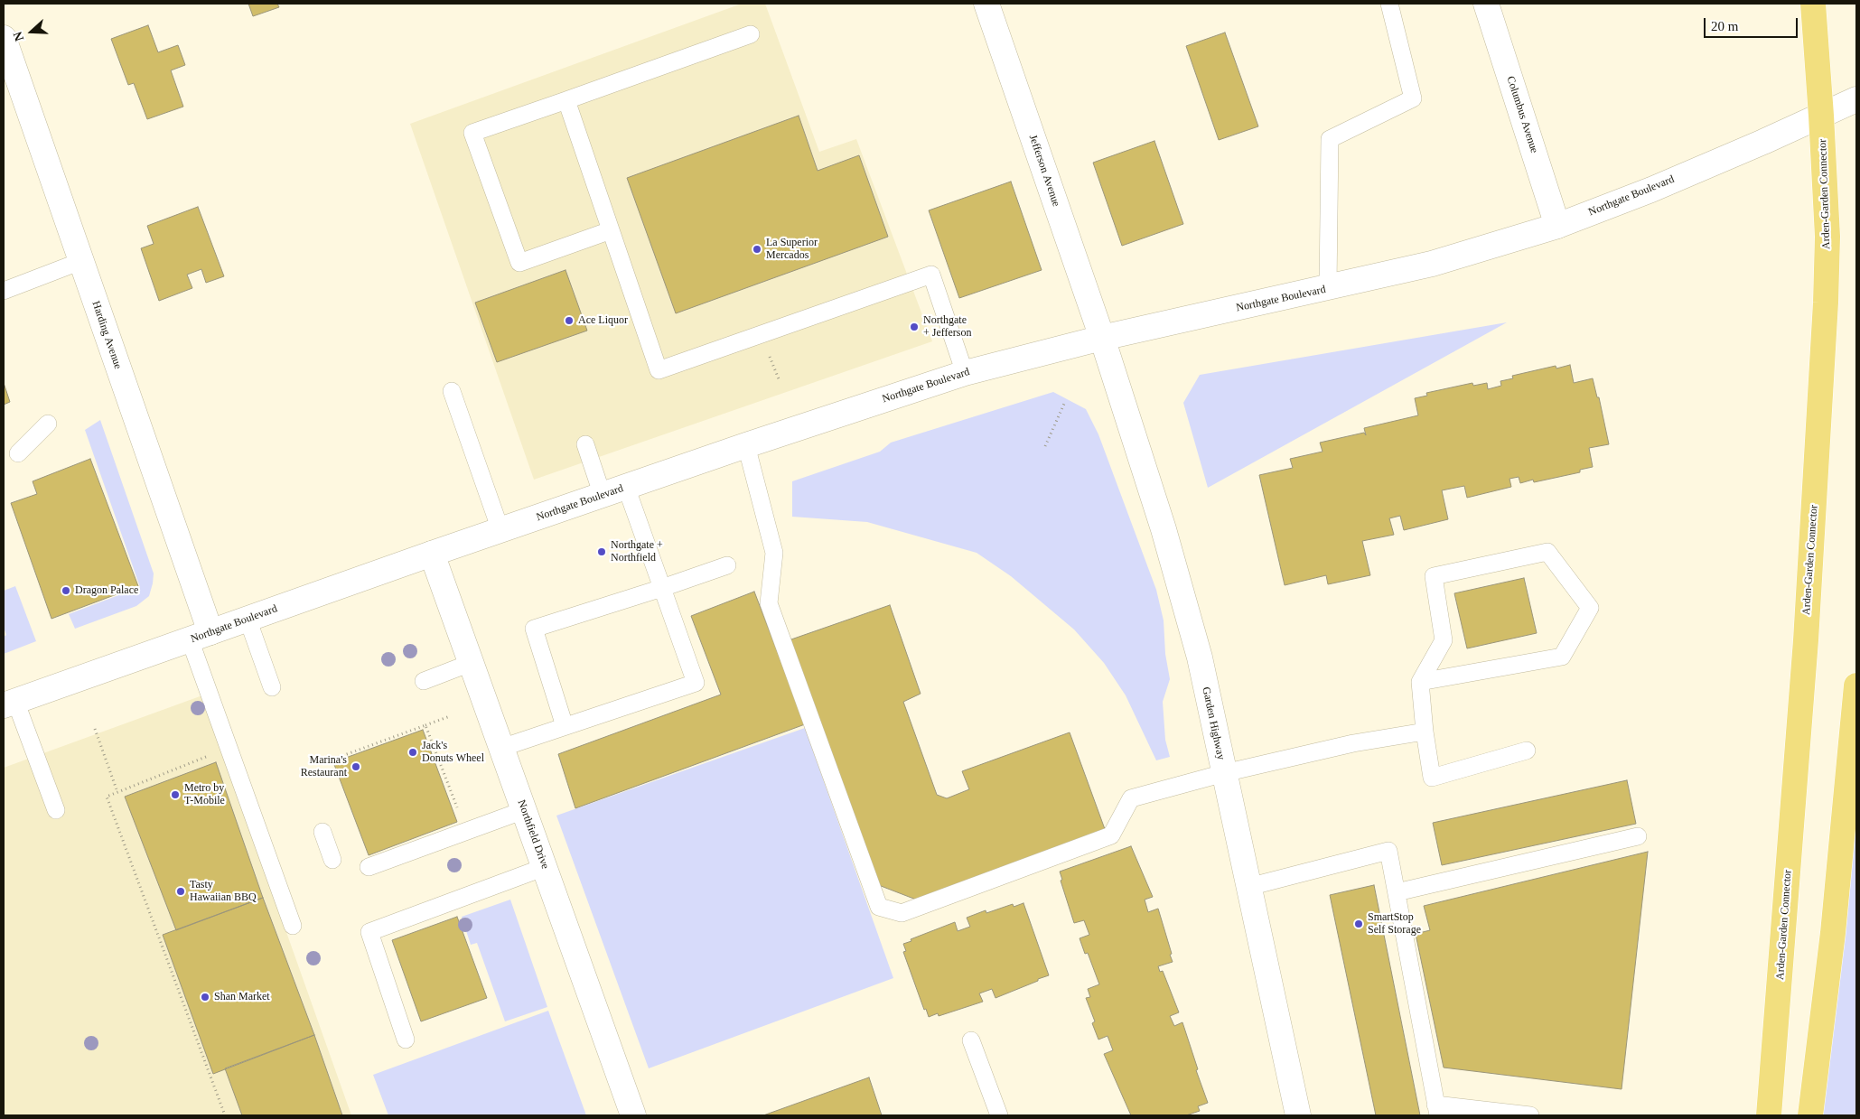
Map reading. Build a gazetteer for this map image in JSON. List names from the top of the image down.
{
  "streets": {
    "main road": ["Arden-Garden Connector"],
    "street": [
      "Columbus Avenue",
      "Jefferson Avenue",
      "Northgate Boulevard",
      "Harding Avenue",
      "Garden Highway",
      "Northfield Drive"
    ]
  },
  "crossings": [
    ["Columbus Avenue", "Northgate Boulevard"],
    ["Jefferson Avenue", "Northgate Boulevard"],
    ["Jefferson Avenue", "Garden Highway"],
    ["Arden-Garden Connector", "Northgate Boulevard"],
    ["Northgate Boulevard", "Harding Avenue"],
    ["Northgate Boulevard", "Garden Highway"],
    ["Northgate Boulevard", "Northfield Drive"]
  ],
  "places": [
    "La Superior Mercados",
    "Ace Liquor",
    "Northgate + Jefferson",
    "Northgate + Northfield",
    "Dragon Palace",
    "Jack's Donuts Wheel",
    "Marina's Restaurant",
    "Metro by T-Mobile",
    "Tasty Hawaiian BBQ",
    "SmartStop Self Storage",
    "Shan Market"
  ],
  "scale_bar": "20 m",
  "north": "left"
}
